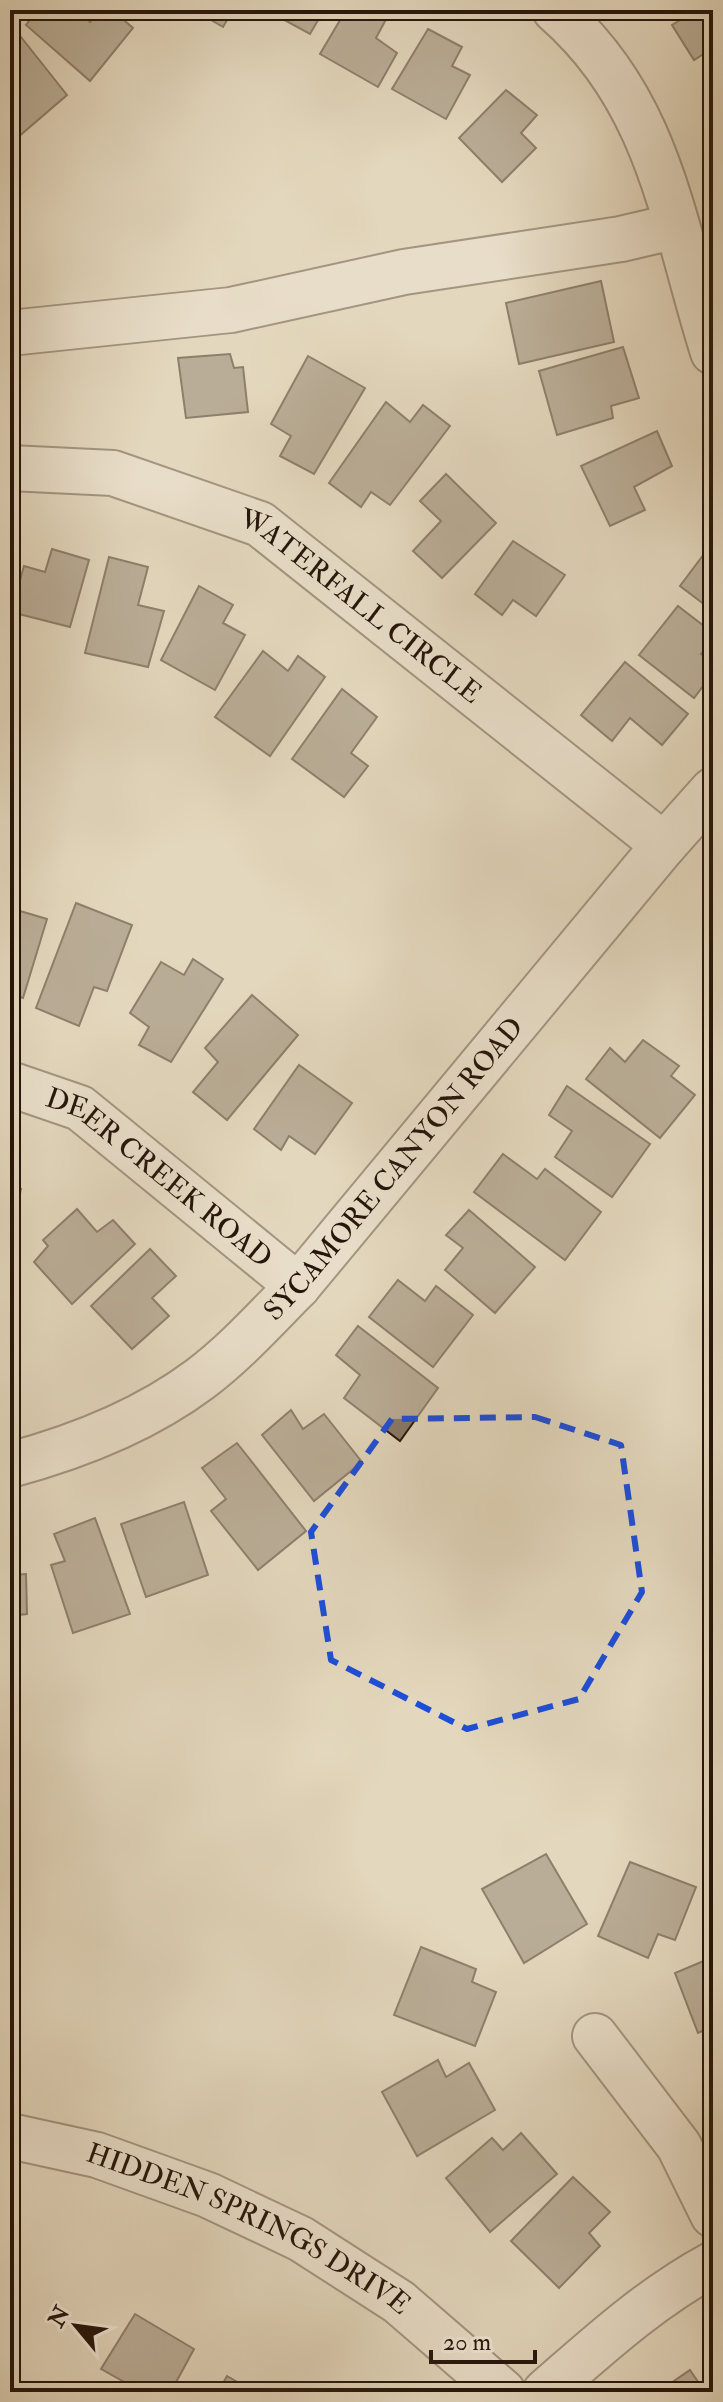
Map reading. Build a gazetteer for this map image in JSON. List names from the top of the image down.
{
  "streets": {
    "street": [
      "WATERFALL CIRCLE",
      "SYCAMORE CANYON ROAD",
      "DEER CREEK ROAD",
      "HIDDEN SPRINGS DRIVE"
    ]
  },
  "crossings": [
    ["WATERFALL CIRCLE", "SYCAMORE CANYON ROAD"],
    ["SYCAMORE CANYON ROAD", "DEER CREEK ROAD"]
  ],
  "scale_bar": "20 m",
  "north": "top left"
}
